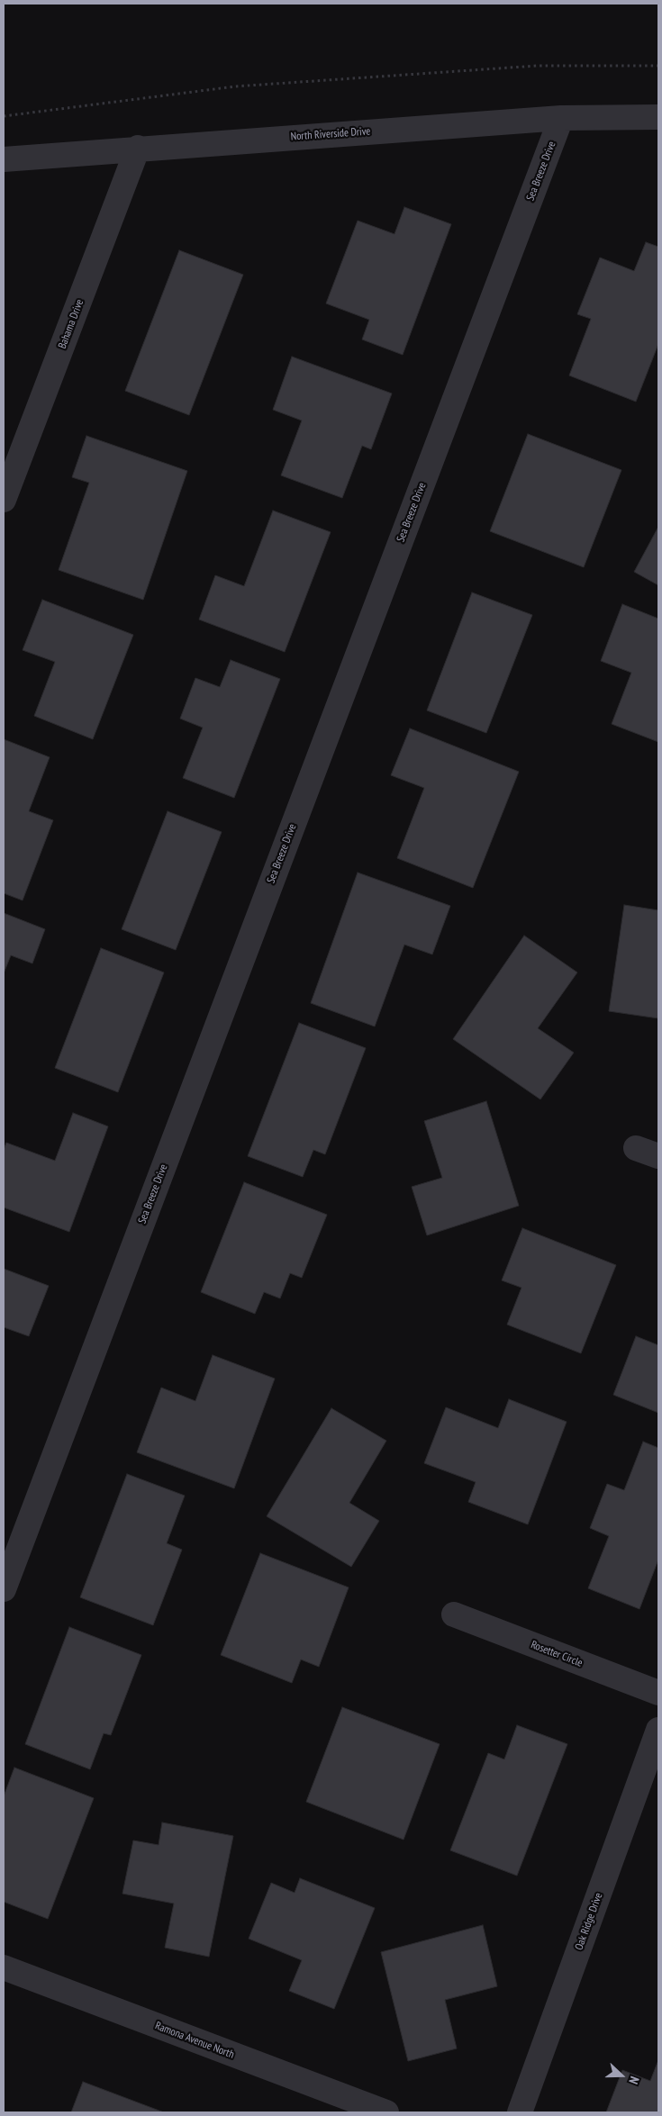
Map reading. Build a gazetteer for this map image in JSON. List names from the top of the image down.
{
  "streets": {
    "street": [
      "North Riverside Drive",
      "Sea Breeze Drive",
      "Bahama Drive",
      "Rosetter Circle",
      "Oak Ridge Drive",
      "Ramona Avenue North"
    ]
  },
  "crossings": [
    ["North Riverside Drive", "Sea Breeze Drive"],
    ["North Riverside Drive", "Bahama Drive"]
  ],
  "north": "right"
}
